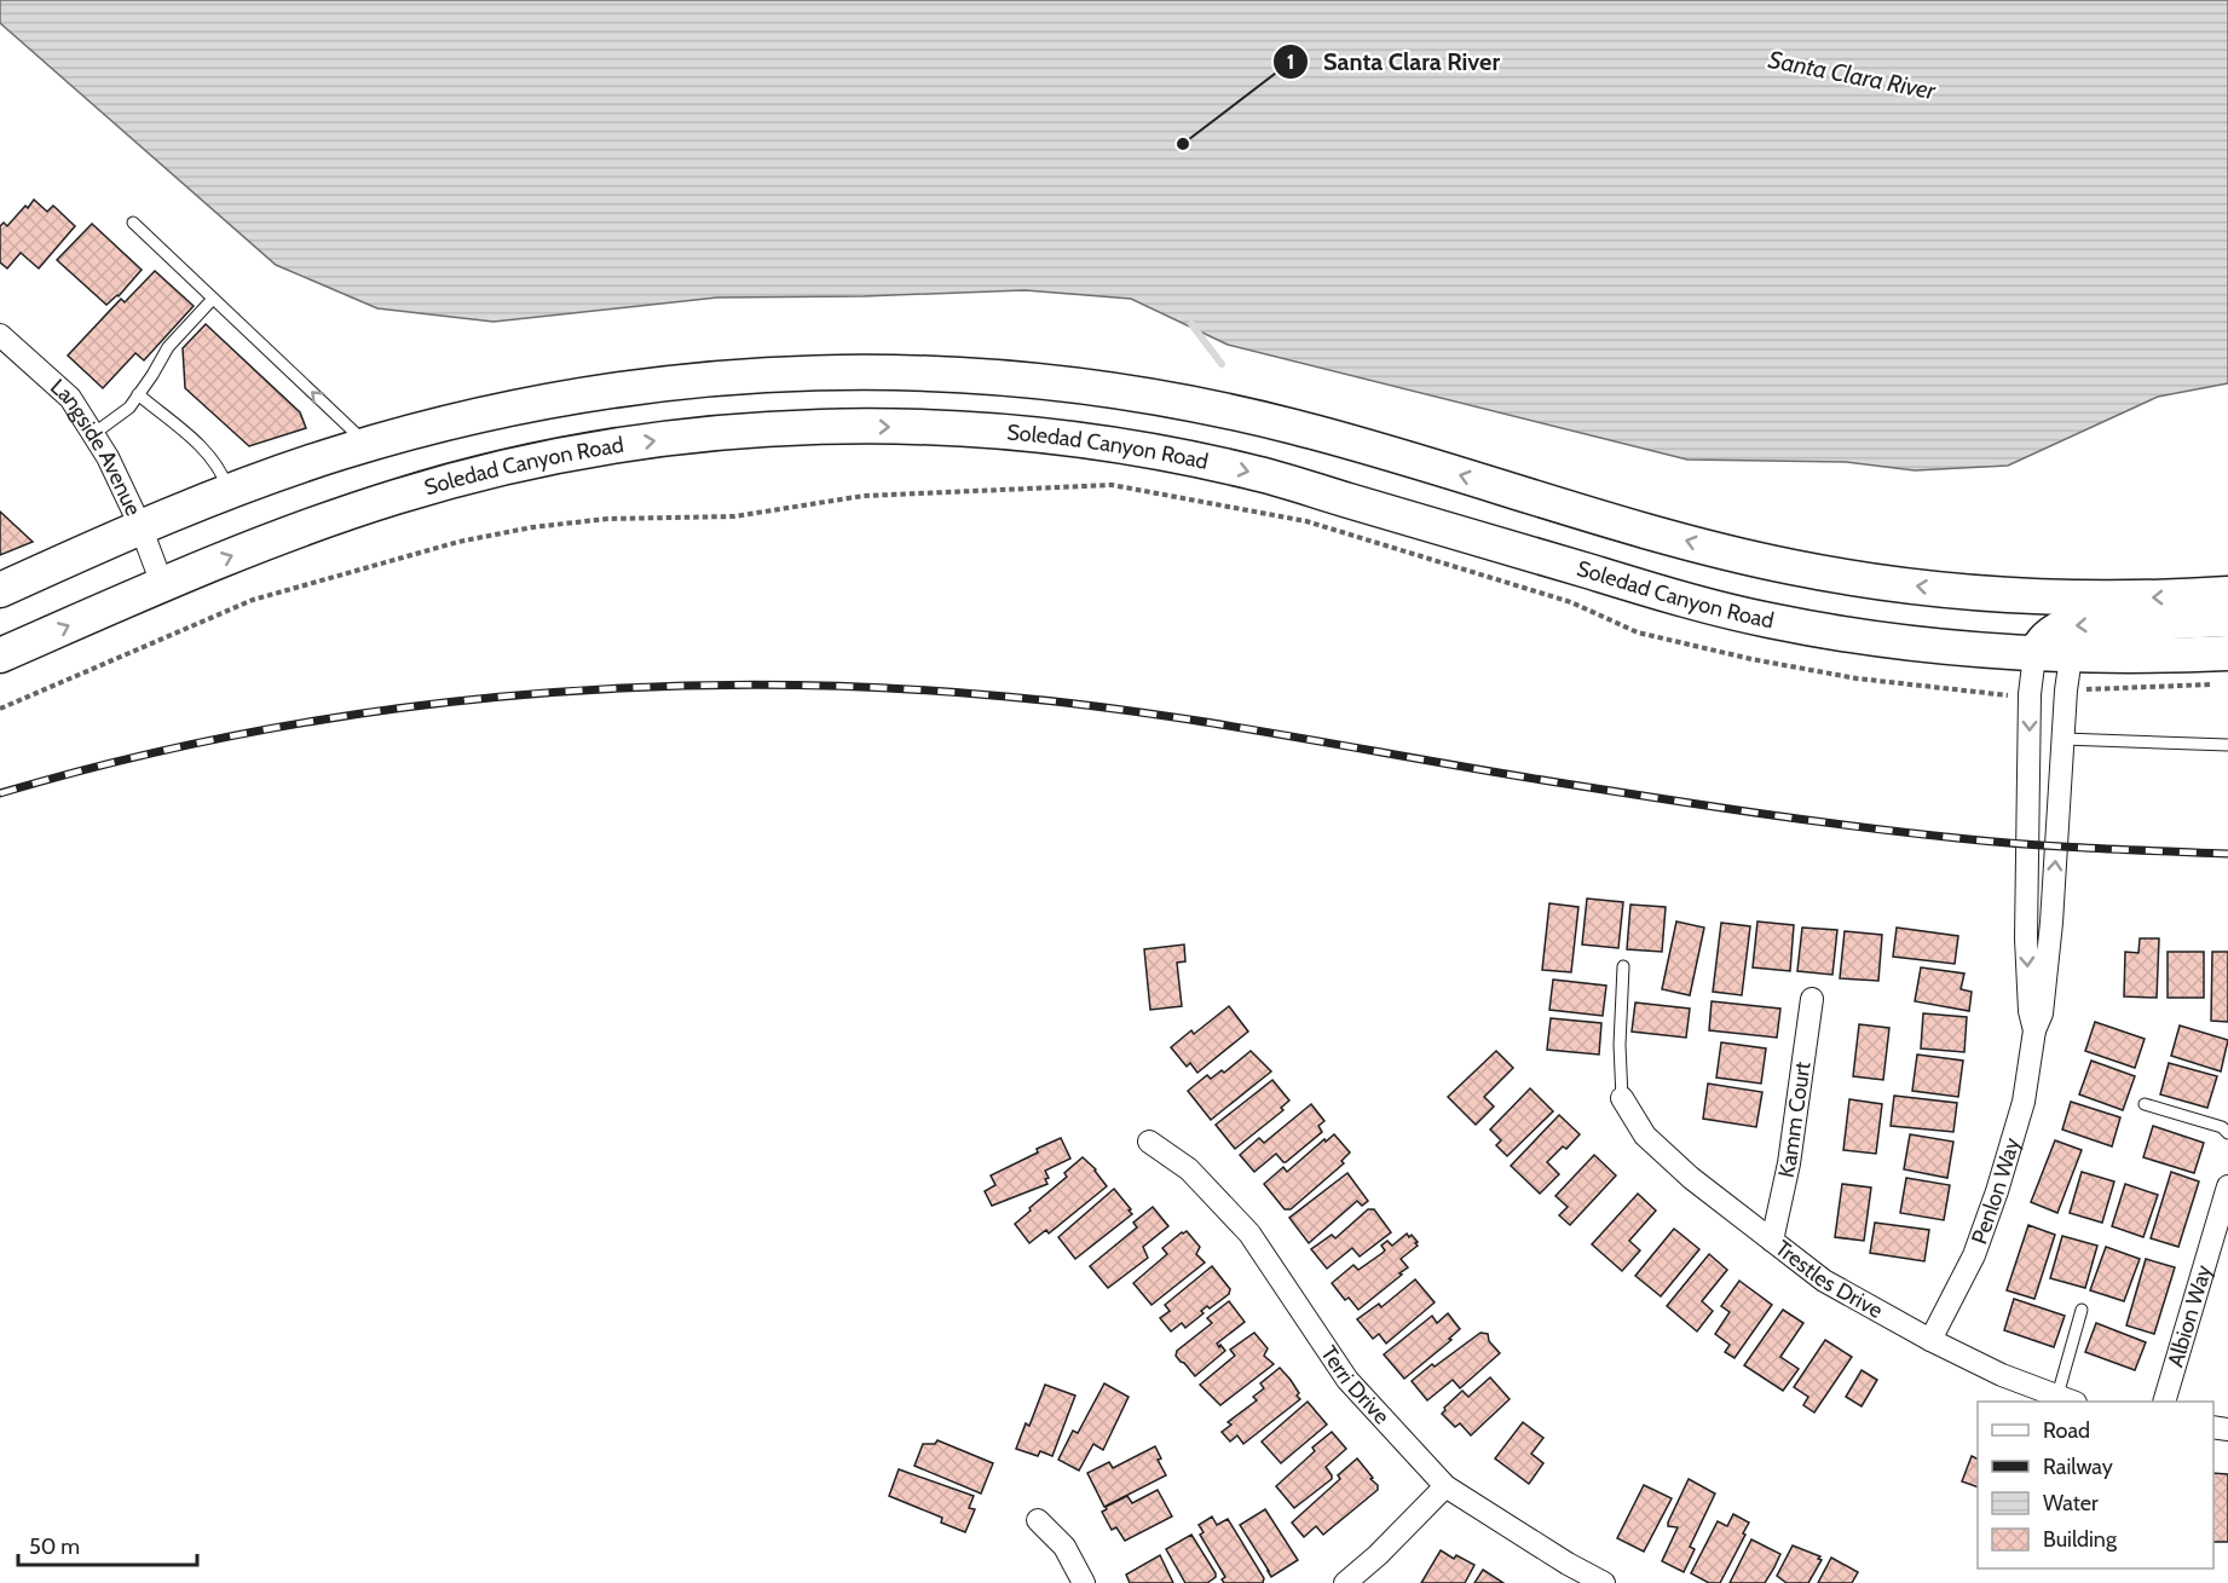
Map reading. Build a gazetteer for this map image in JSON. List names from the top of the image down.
{
  "streets": {
    "main road": ["Soledad Canyon Road"],
    "street": [
      "Langside Avenue",
      "Kamm Court",
      "Penlon Way",
      "Trestles Drive",
      "Albion Way",
      "Terri Drive"
    ]
  },
  "crossings": [
    ["Soledad Canyon Road", "Langside Avenue"],
    ["Kamm Court", "Trestles Drive"],
    ["Penlon Way", "Trestles Drive"]
  ],
  "water": ["Santa Clara River"],
  "places": ["Santa Clara River"],
  "legend": [
    "Road",
    "Railway",
    "Water",
    "Building"
  ],
  "scale_bar": "50 m"
}
